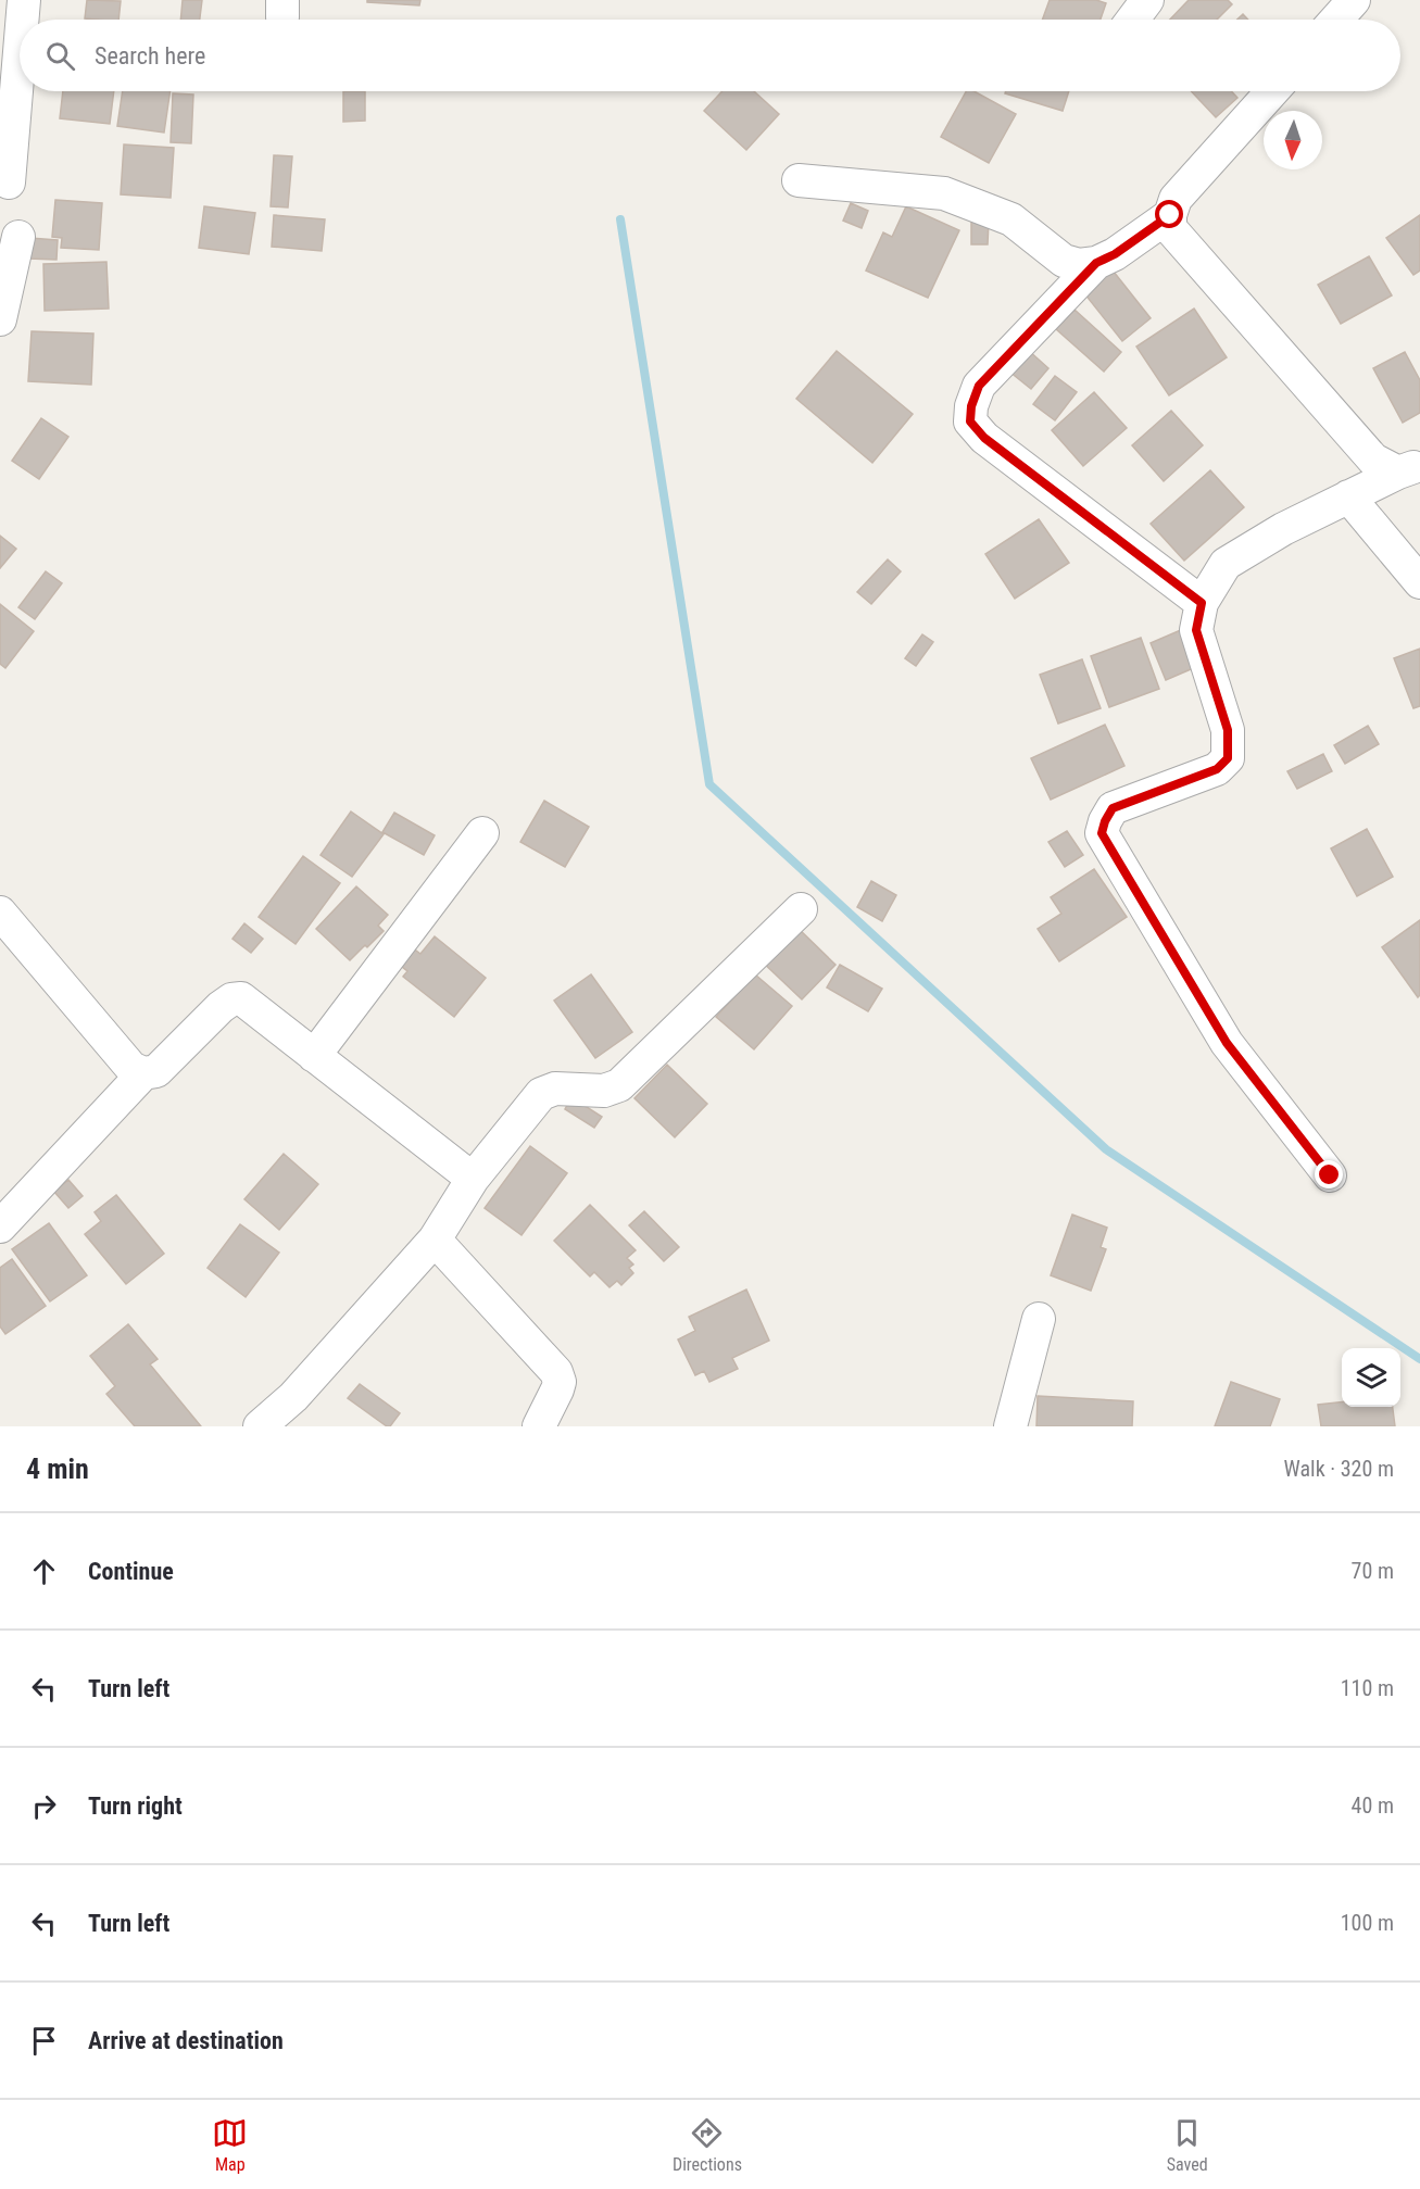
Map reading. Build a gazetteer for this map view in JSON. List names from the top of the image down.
{
  "north": "bottom",
  "page": {
    "search": "Search here",
    "heading": ["4 min", "Walk · 320 m"],
    "list": [
      ["Continue", "70 m"],
      ["Turn left", "110 m"],
      ["Turn right", "40 m"],
      ["Turn left", "100 m"],
      "Arrive at destination"
    ],
    "nav": ["Map", "Directions", "Saved"]
  }
}
